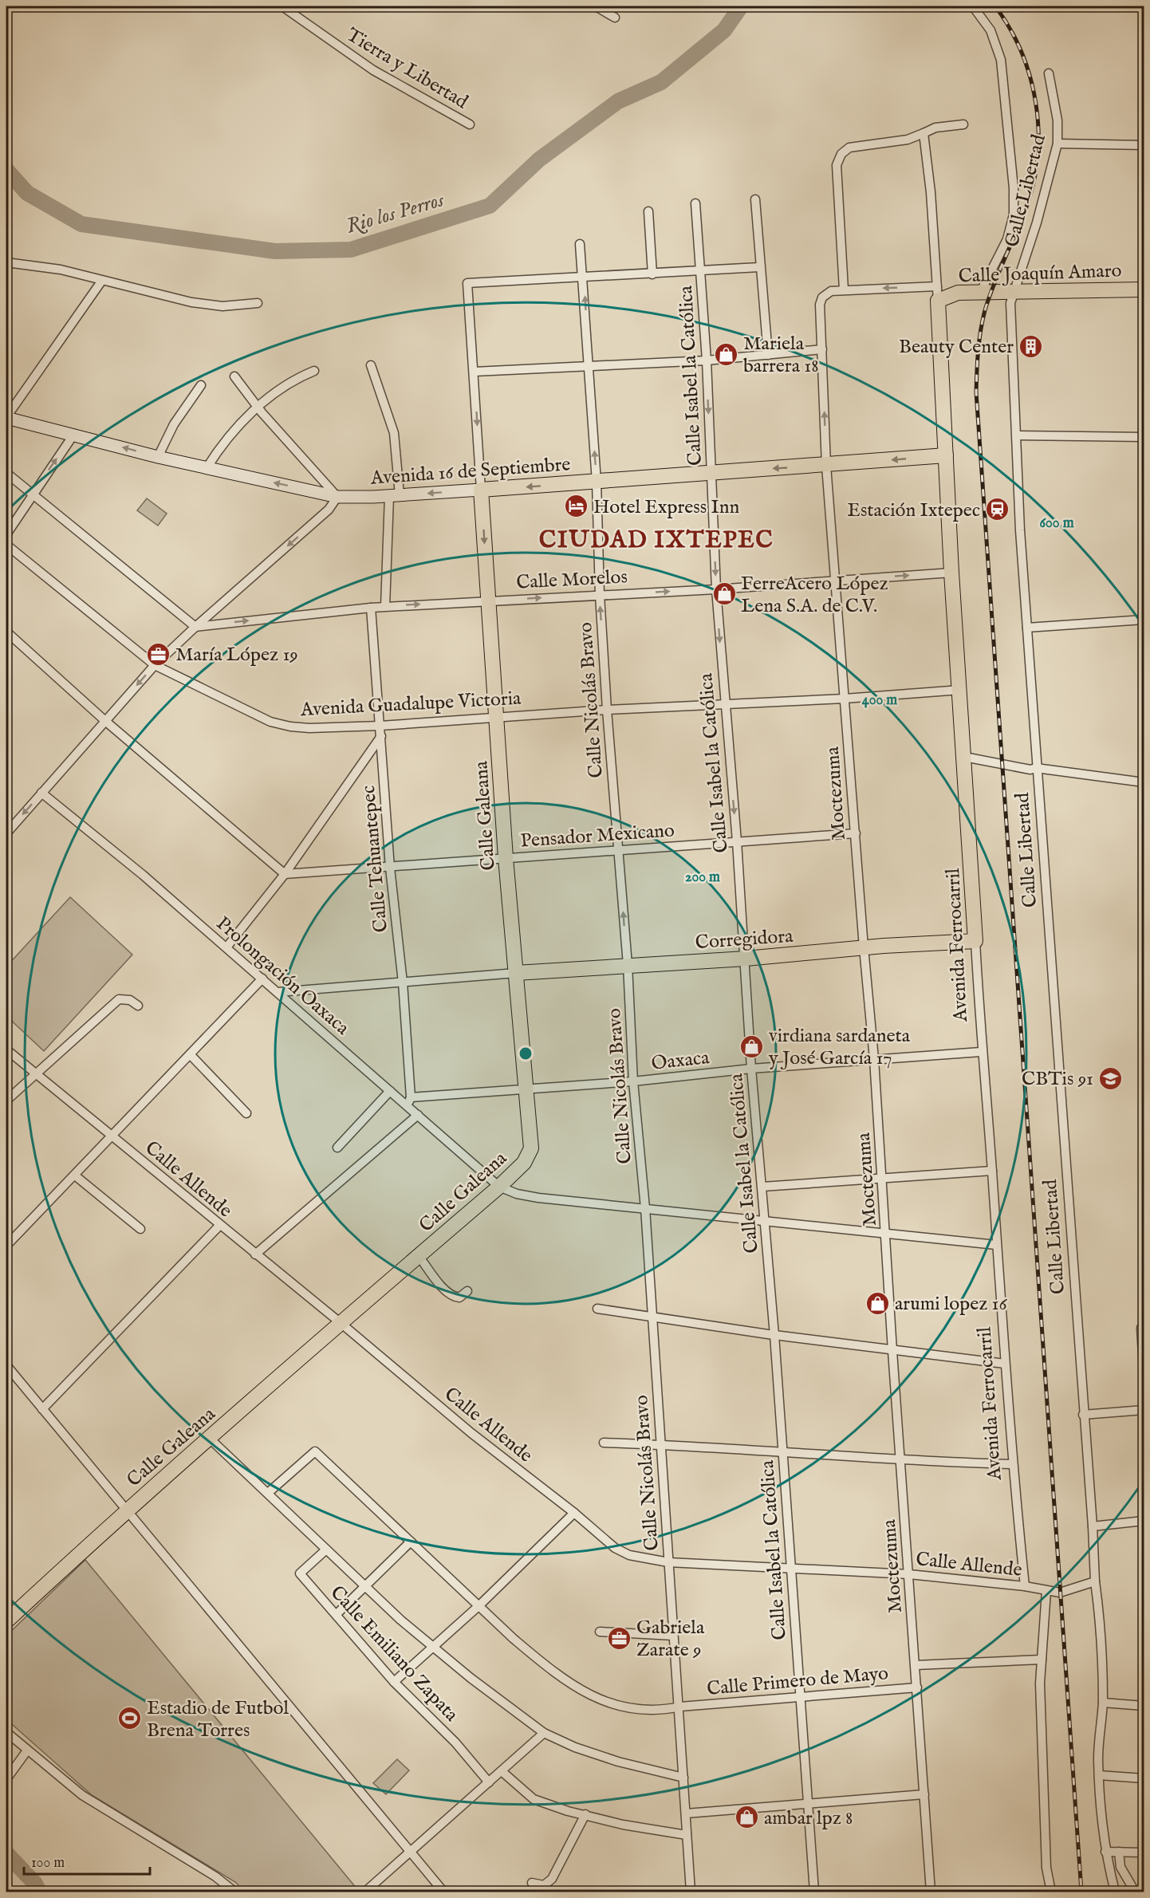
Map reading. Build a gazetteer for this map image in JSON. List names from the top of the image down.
{
  "streets": {
    "main road": [
      "Calle Joaquín Amaro",
      "Avenida 16 de Septiembre",
      "Calle Galeana",
      "Corregidora",
      "Avenida Ferrocarril"
    ],
    "street": [
      "Tierra y Libertad",
      "Calle Libertad",
      "Calle Isabel la Católica",
      "Calle Morelos",
      "Calle Nicolás Bravo",
      "Avenida Guadalupe Victoria",
      "Moctezuma",
      "Pensador Mexicano",
      "Calle Tehuantepec",
      "Prolongación Oaxaca",
      "Oaxaca",
      "Calle Allende",
      "Calle Emiliano Zapata",
      "Calle Primero de Mayo"
    ]
  },
  "crossings": [
    ["Calle Libertad", "Calle Joaquín Amaro"],
    ["Calle Joaquín Amaro", "Moctezuma"],
    ["Calle Joaquín Amaro", "Avenida Ferrocarril"],
    ["Calle Isabel la Católica", "Avenida 16 de Septiembre"],
    ["Calle Isabel la Católica", "Calle Morelos"],
    ["Calle Isabel la Católica", "Avenida Guadalupe Victoria"],
    ["Calle Isabel la Católica", "Pensador Mexicano"],
    ["Calle Isabel la Católica", "Corregidora"],
    ["Calle Isabel la Católica", "Oaxaca"],
    ["Calle Isabel la Católica", "Calle Allende"],
    ["Calle Isabel la Católica", "Calle Primero de Mayo"],
    ["Avenida 16 de Septiembre", "Calle Nicolás Bravo"],
    ["Avenida 16 de Septiembre", "Moctezuma"],
    ["Avenida 16 de Septiembre", "Calle Galeana"],
    ["Avenida 16 de Septiembre", "Avenida Ferrocarril"],
    ["Calle Morelos", "Calle Nicolás Bravo"],
    ["Calle Morelos", "Moctezuma"],
    ["Calle Morelos", "Calle Galeana"],
    ["Calle Morelos", "Calle Tehuantepec"],
    ["Calle Morelos", "Avenida Ferrocarril"],
    ["Calle Nicolás Bravo", "Avenida Guadalupe Victoria"],
    ["Calle Nicolás Bravo", "Pensador Mexicano"],
    ["Calle Nicolás Bravo", "Corregidora"],
    ["Calle Nicolás Bravo", "Oaxaca"],
    ["Calle Nicolás Bravo", "Calle Allende"],
    ["Calle Nicolás Bravo", "Calle Primero de Mayo"],
    ["Avenida Guadalupe Victoria", "Moctezuma"],
    ["Avenida Guadalupe Victoria", "Calle Galeana"],
    ["Avenida Guadalupe Victoria", "Calle Tehuantepec"],
    ["Avenida Guadalupe Victoria", "Avenida Ferrocarril"],
    ["Moctezuma", "Pensador Mexicano"],
    ["Moctezuma", "Corregidora"],
    ["Moctezuma", "Oaxaca"],
    ["Moctezuma", "Calle Allende"],
    ["Moctezuma", "Calle Primero de Mayo"],
    ["Calle Galeana", "Pensador Mexicano"],
    ["Calle Galeana", "Corregidora"],
    ["Calle Galeana", "Prolongación Oaxaca"],
    ["Calle Galeana", "Oaxaca"],
    ["Calle Galeana", "Calle Allende"],
    ["Pensador Mexicano", "Calle Tehuantepec"],
    ["Calle Tehuantepec", "Prolongación Oaxaca"],
    ["Calle Tehuantepec", "Oaxaca"],
    ["Corregidora", "Avenida Ferrocarril"],
    ["Avenida Ferrocarril", "Oaxaca"],
    ["Avenida Ferrocarril", "Calle Allende"]
  ],
  "one_way": ["Calle Morelos"],
  "districts": ["CIUDAD IXTEPEC"],
  "water": ["Rio los Perros"],
  "places": {
    "building": ["Beauty Center"],
    "shop": [
      "Mariela barrera 18",
      "FerreAcero López Lena S.A. de C.V.",
      "virdiana sardaneta y José García 17",
      "arumi lopez 16",
      "ambar lpz 8"
    ],
    "hotel": ["Hotel Express Inn"],
    "station": ["Estación Ixtepec"],
    "office": ["María López 19", "Gabriela Zarate 9"],
    "school or university": ["CBTis 91"],
    "sports": ["Estadio de Futbol Brena Torres"]
  },
  "scale_bar": "100 m",
  "rings": ["600 m", "400 m", "200 m"]
}
